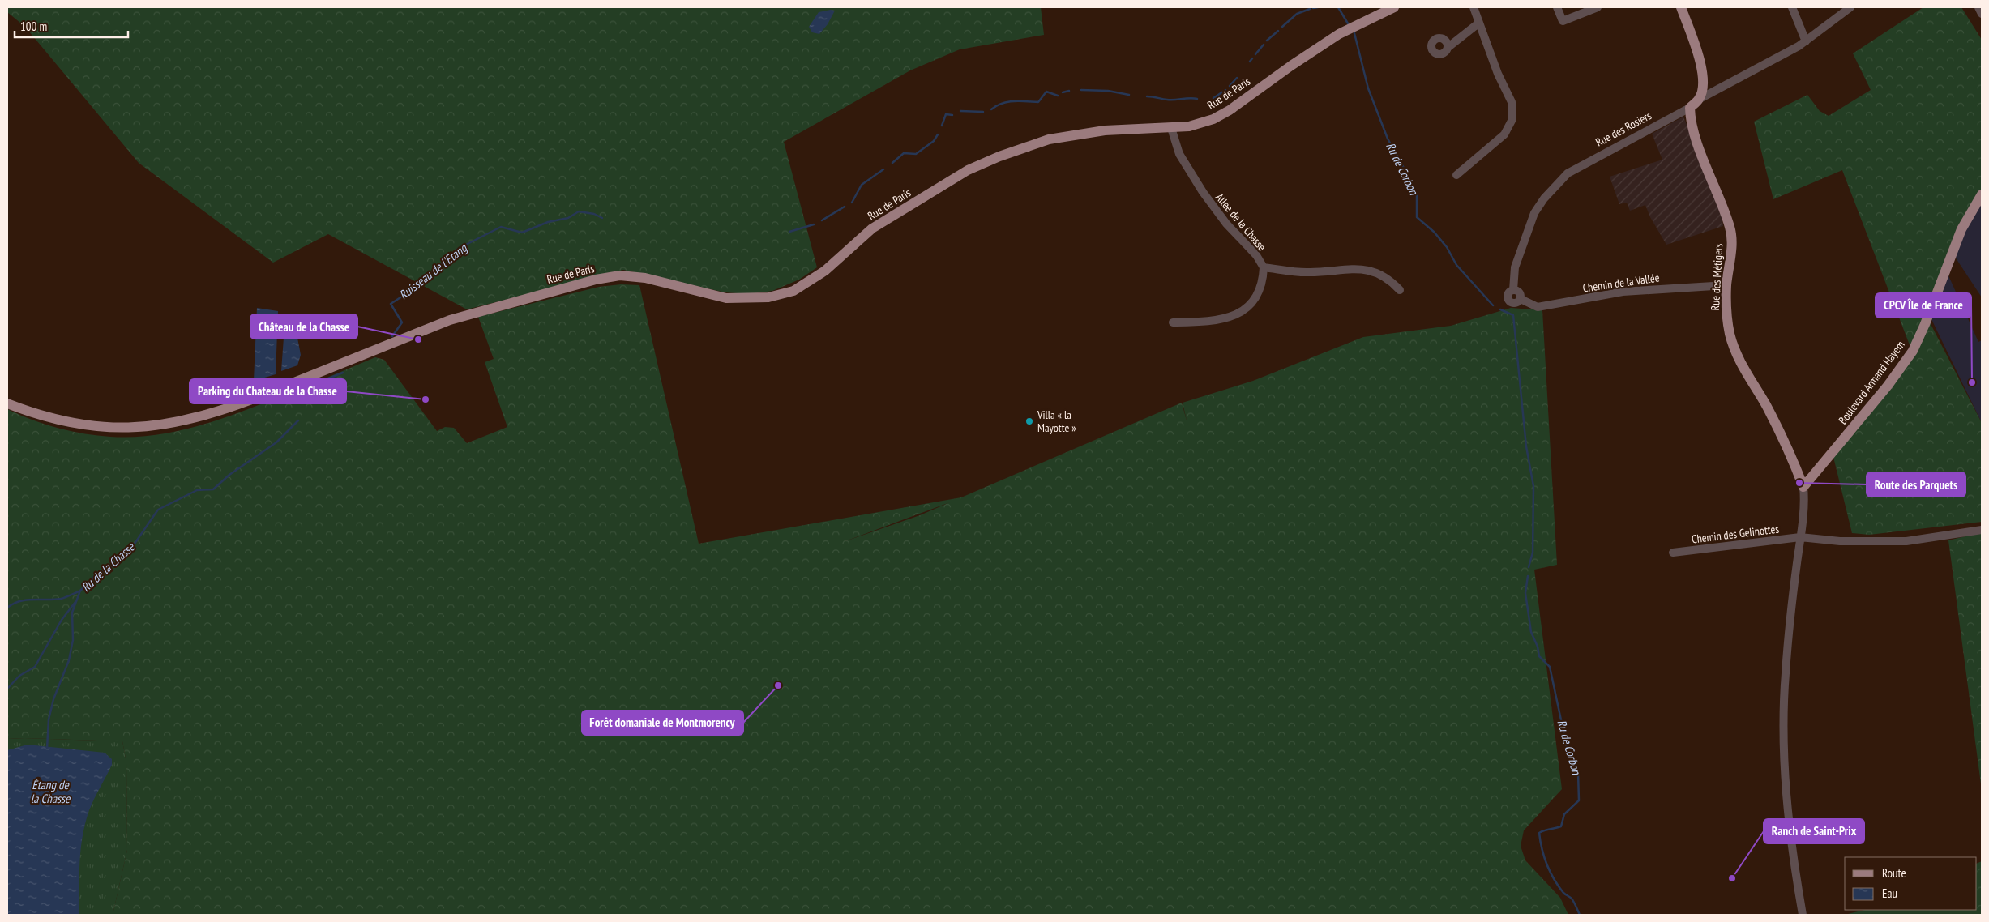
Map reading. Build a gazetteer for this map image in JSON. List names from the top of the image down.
{
  "streets": {
    "main road": [
      "Rue de Paris",
      "Rue des Rosiers",
      "Rue des Métigers",
      "Boulevard Armand Hayem"
    ],
    "street": ["Allée de la Chasse", "Chemin de la Vallée", "Chemin des Gelinottes"]
  },
  "crossings": [
    ["Rue de Paris", "Allée de la Chasse"],
    ["Rue des Rosiers", "Rue des Métigers"],
    ["Rue des Rosiers", "Chemin de la Vallée"],
    ["Rue des Métigers", "Chemin de la Vallée"],
    ["Rue des Métigers", "Boulevard Armand Hayem"]
  ],
  "water": [
    "Ru de Corbon",
    "Ruisseau de l'Etang",
    "Ru de la Chasse",
    "Étang de la Chasse"
  ],
  "places": [
    "Château de la Chasse",
    "CPCV Île de France",
    "Parking du Chateau de la Chasse",
    "Villa « la Mayotte »",
    "Route des Parquets",
    "Forêt domaniale de Montmorency",
    "Ranch de Saint-Prix"
  ],
  "legend": ["Route", "Eau"],
  "scale_bar": "100 m"
}
